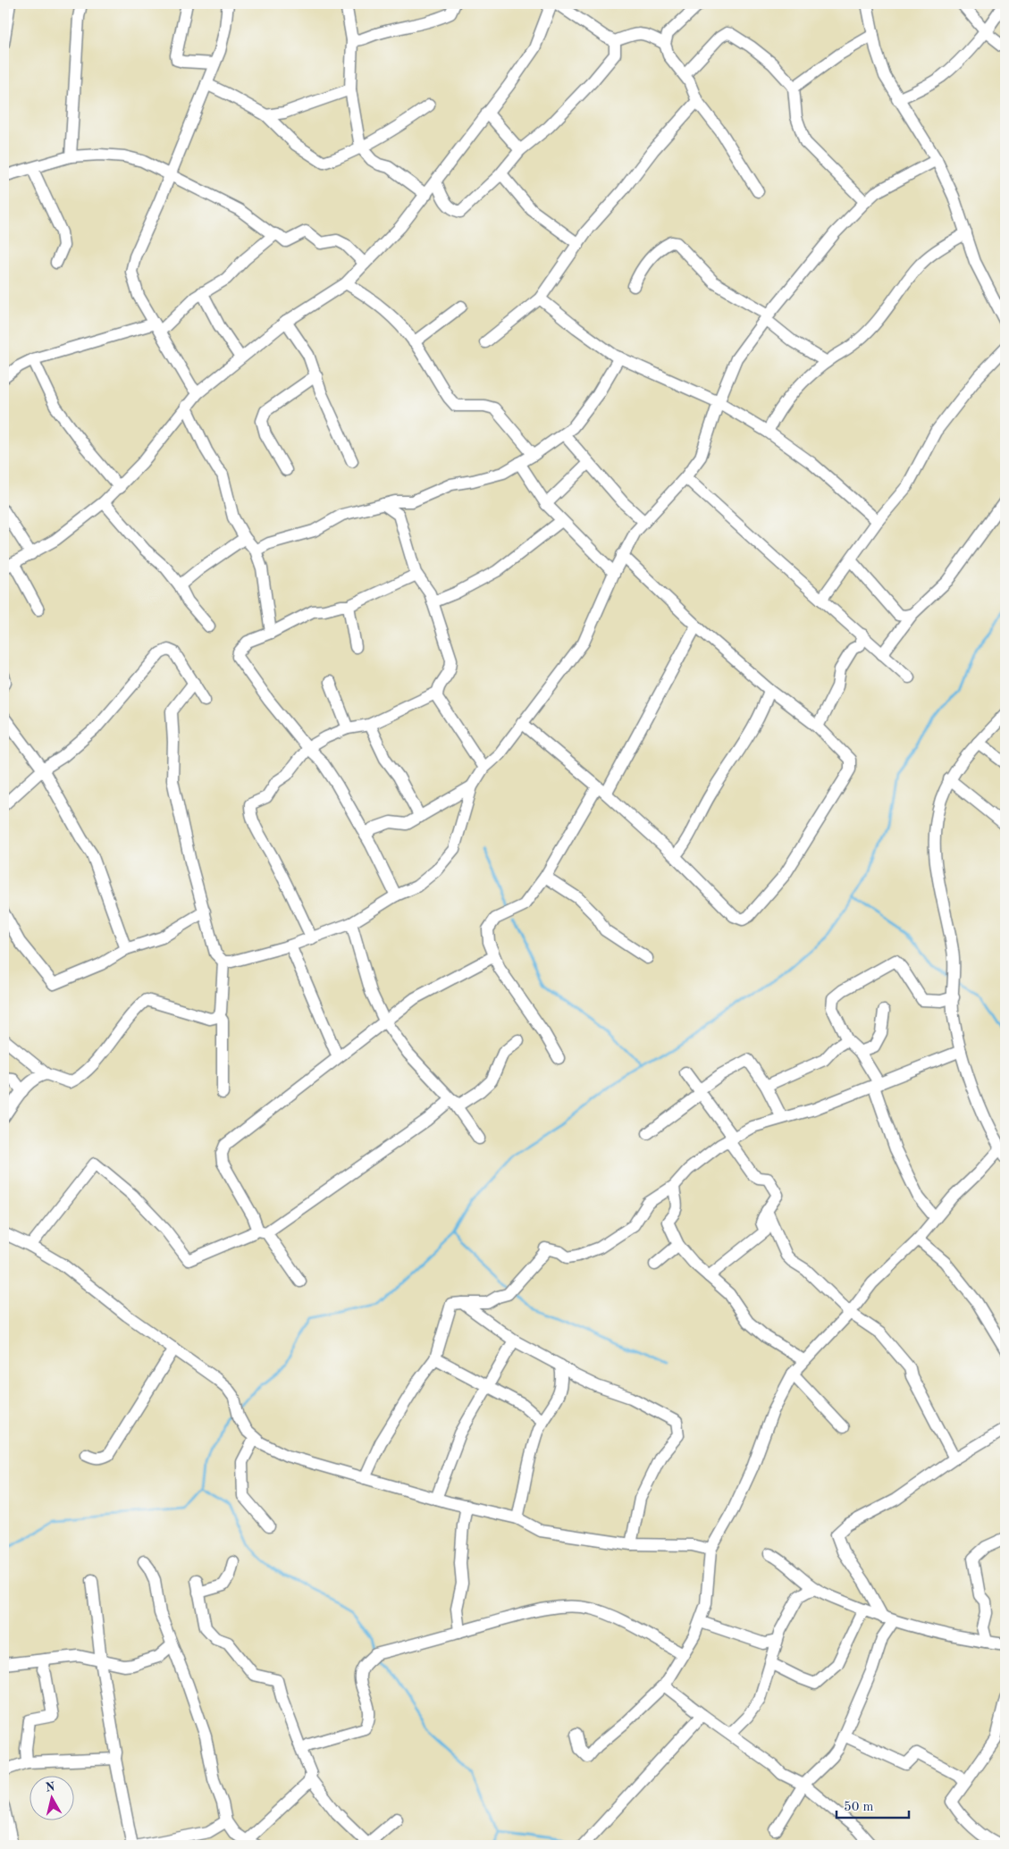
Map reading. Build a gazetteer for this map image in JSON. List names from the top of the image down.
{
  "scale_bar": "50 m",
  "north": "top"
}
